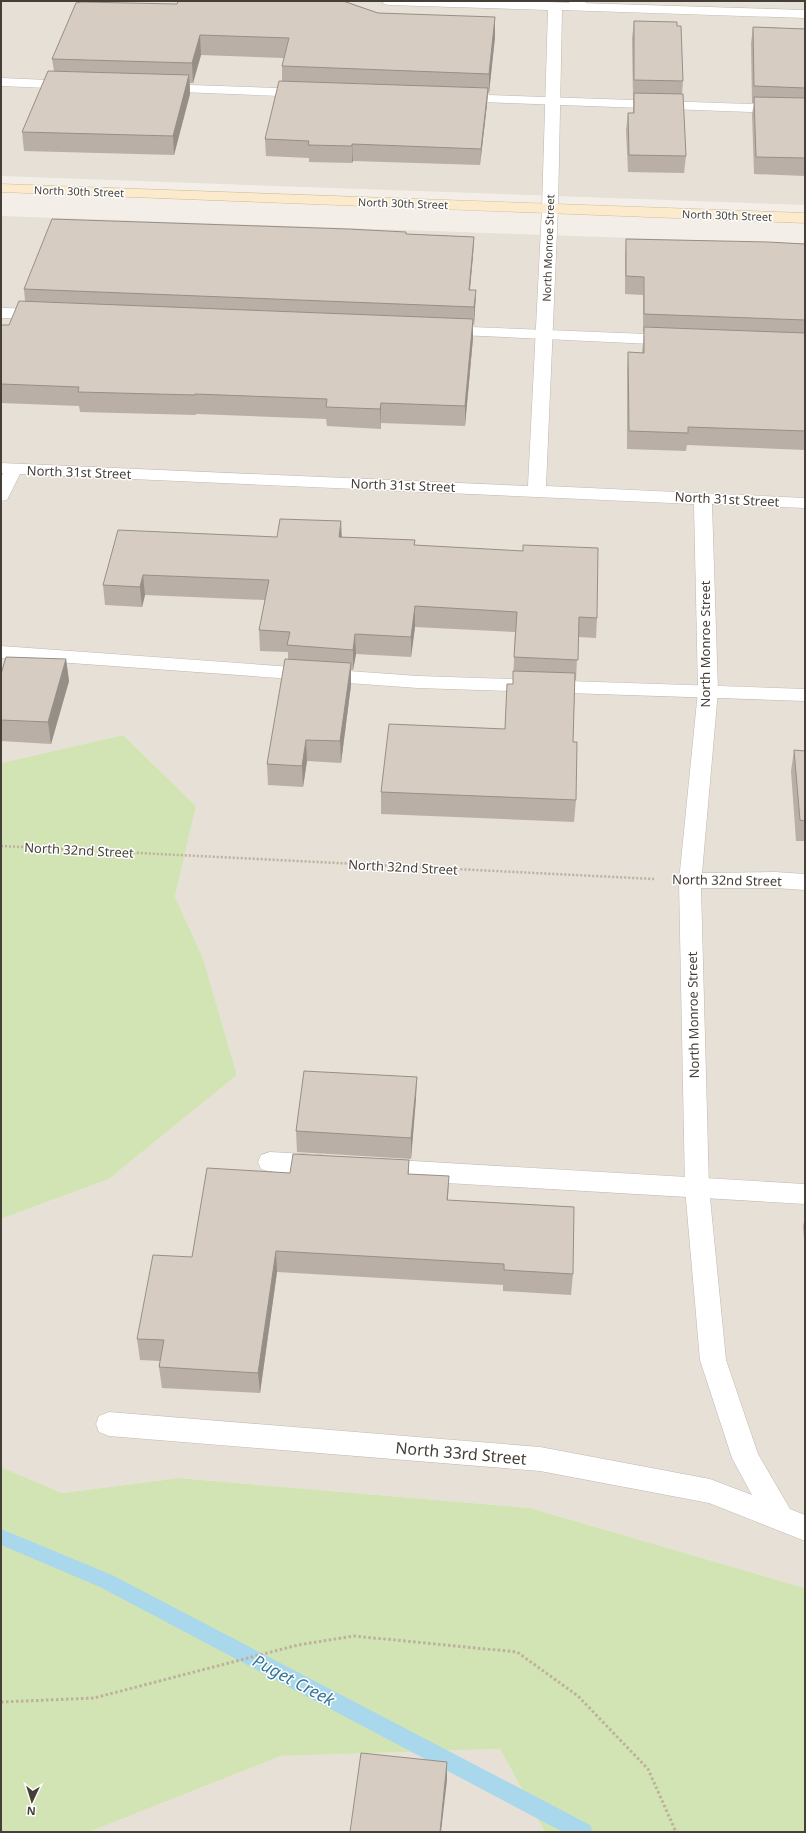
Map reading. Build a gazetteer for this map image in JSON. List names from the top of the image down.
{
  "streets": {
    "main road": ["North 30th Street"],
    "street": [
      "North Monroe Street",
      "North 31st Street",
      "North 32nd Street",
      "North 33rd Street"
    ]
  },
  "crossings": [
    ["North 30th Street", "North Monroe Street"],
    ["North Monroe Street", "North 31st Street"],
    ["North Monroe Street", "North 32nd Street"],
    ["North Monroe Street", "North 33rd Street"]
  ],
  "water": ["Puget Creek"],
  "north": "bottom"
}
